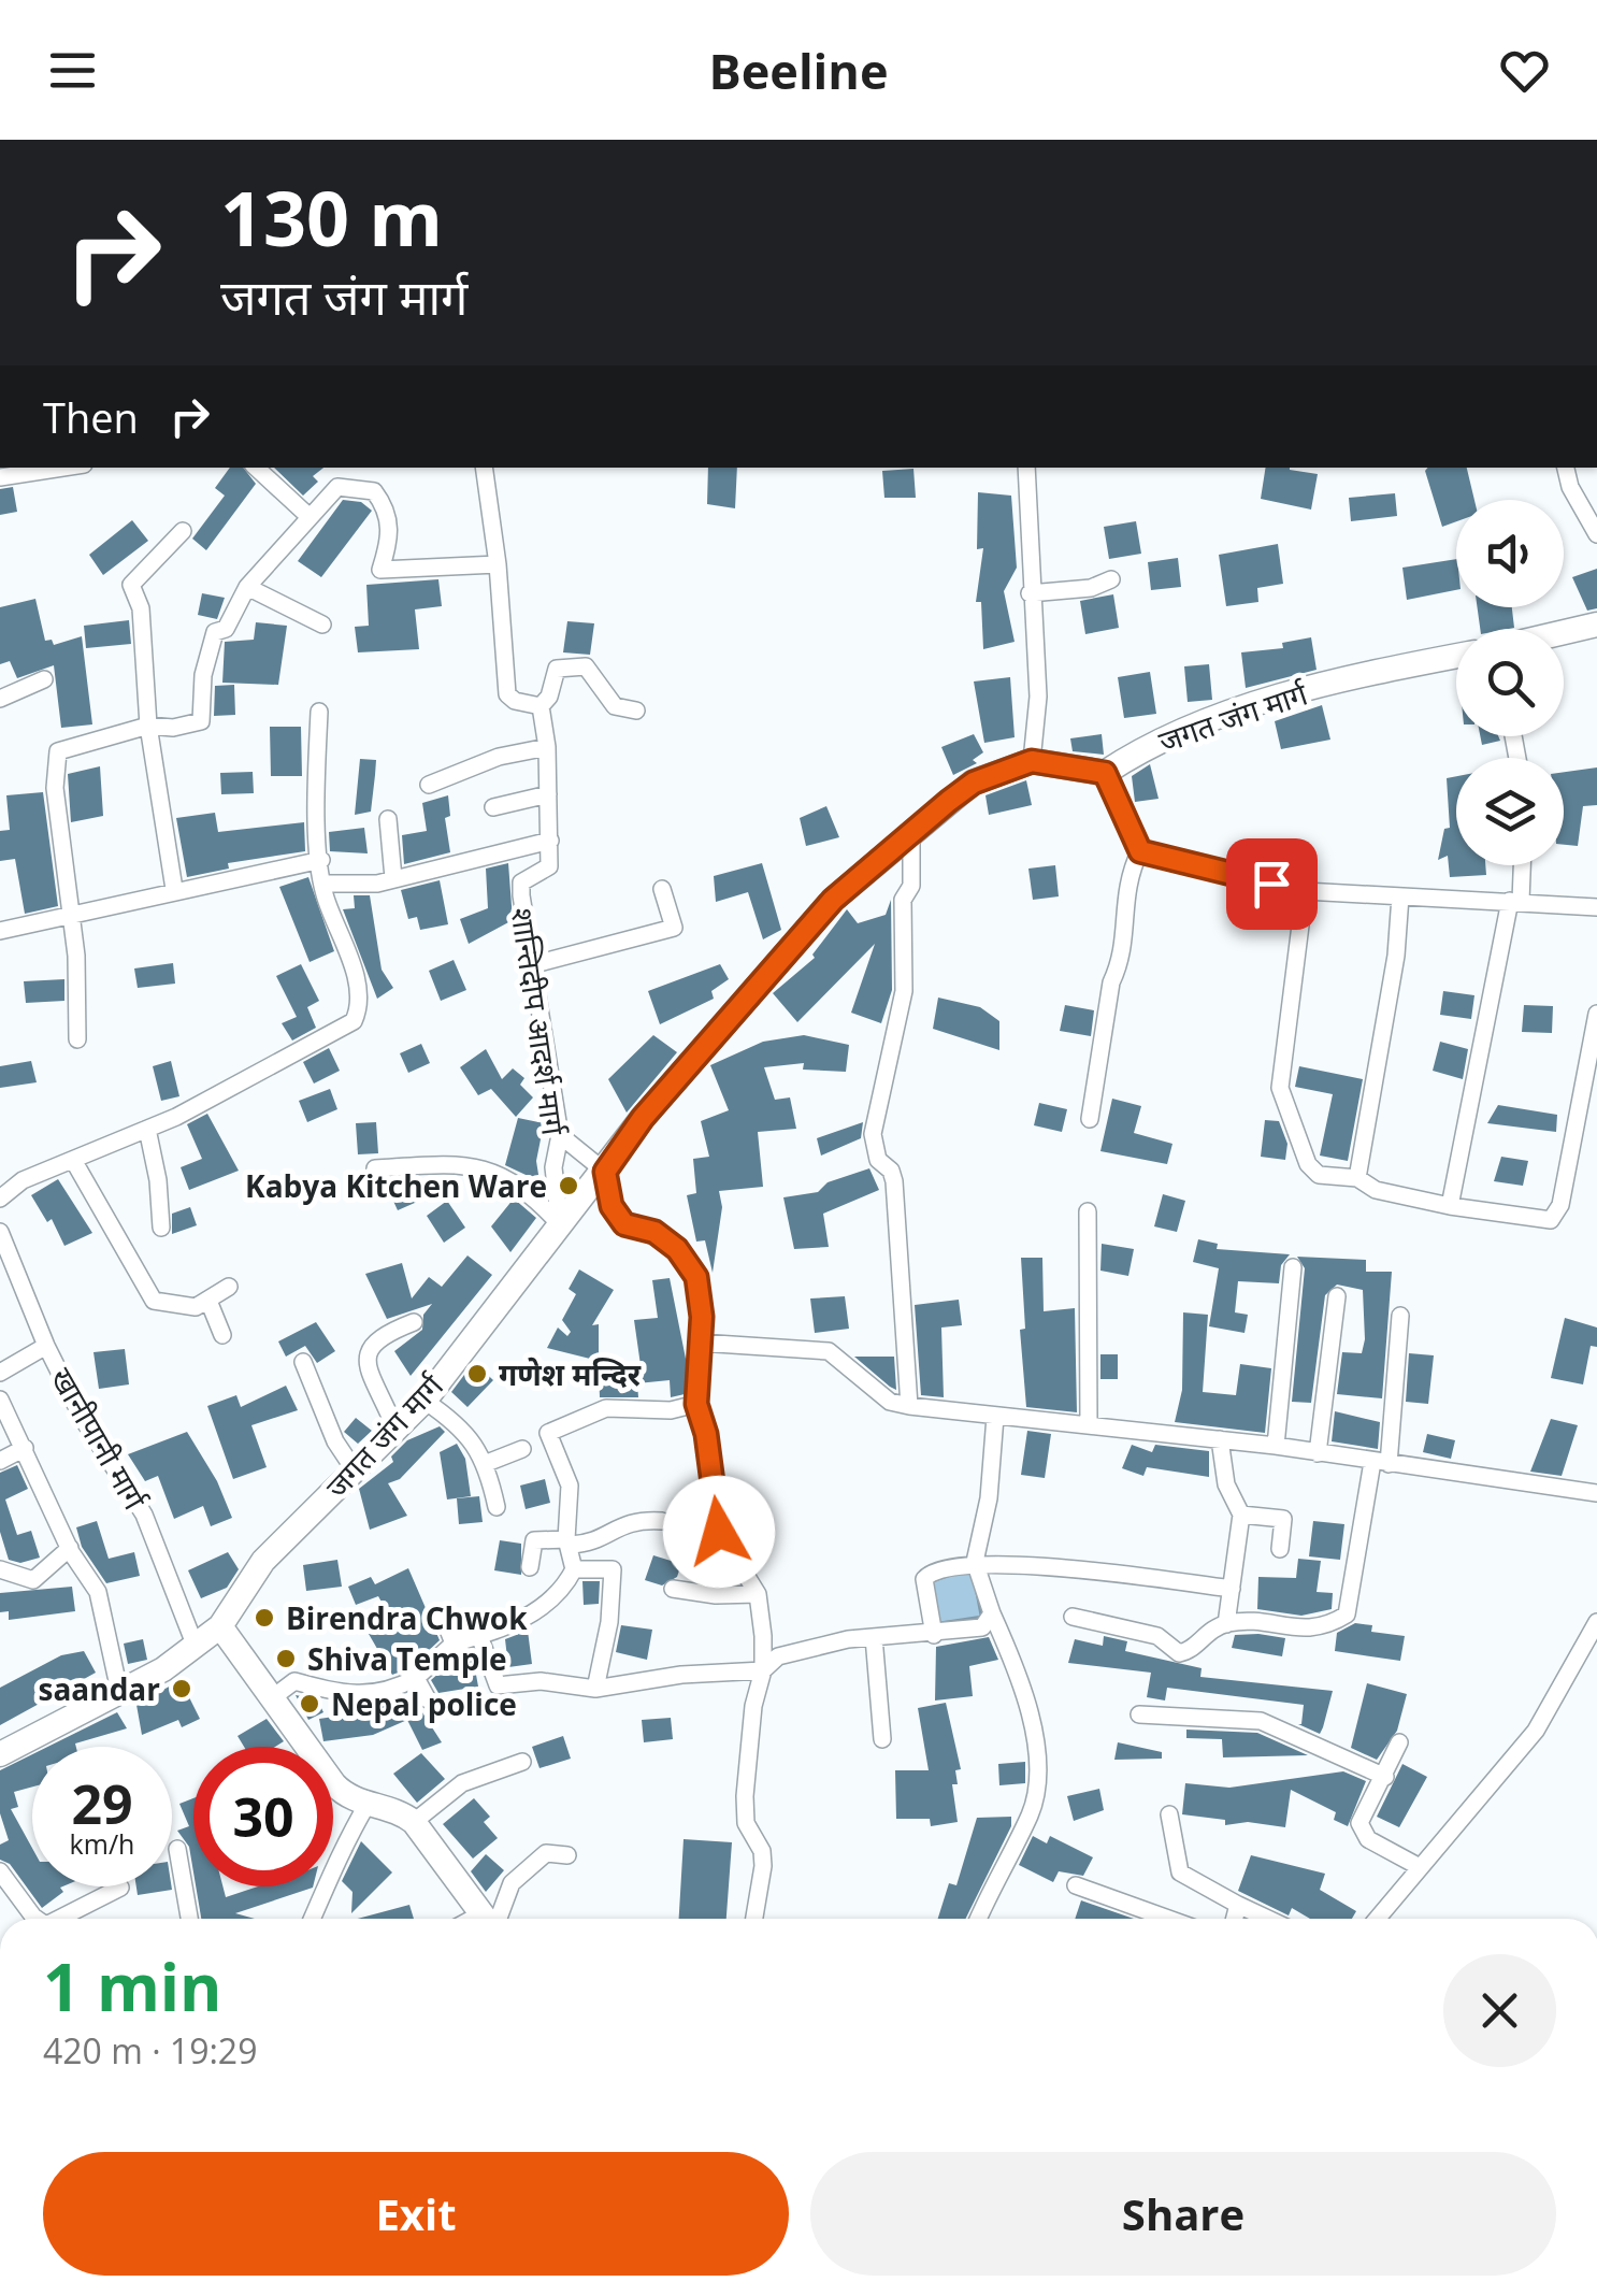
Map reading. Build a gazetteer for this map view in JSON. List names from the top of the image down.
{
  "streets": {
    "street": ["जगत जंग मार्ग", "शान्तिदीप आदर्श मार्ग", "खानीपानी मार्ग"]
  },
  "crossings": [
    ["जगत जंग मार्ग", "शान्तिदीप आदर्श मार्ग"],
    ["जगत जंग मार्ग", "खानीपानी मार्ग"]
  ],
  "places": [
    "Kabya Kitchen Ware",
    "गणेश मन्दिर",
    "Birendra Chwok",
    "Shiva Temple",
    "saandar",
    "Nepal police"
  ],
  "page": {
    "header": "Beeline",
    "turn": ["130 m", "जगत जंग मार्ग"],
    "then": "Then",
    "speed": "29 km/h",
    "limit": "30",
    "heading": ["1 min", "420 m · 19:29"],
    "buttons": ["Exit", "Share"]
  }
}
